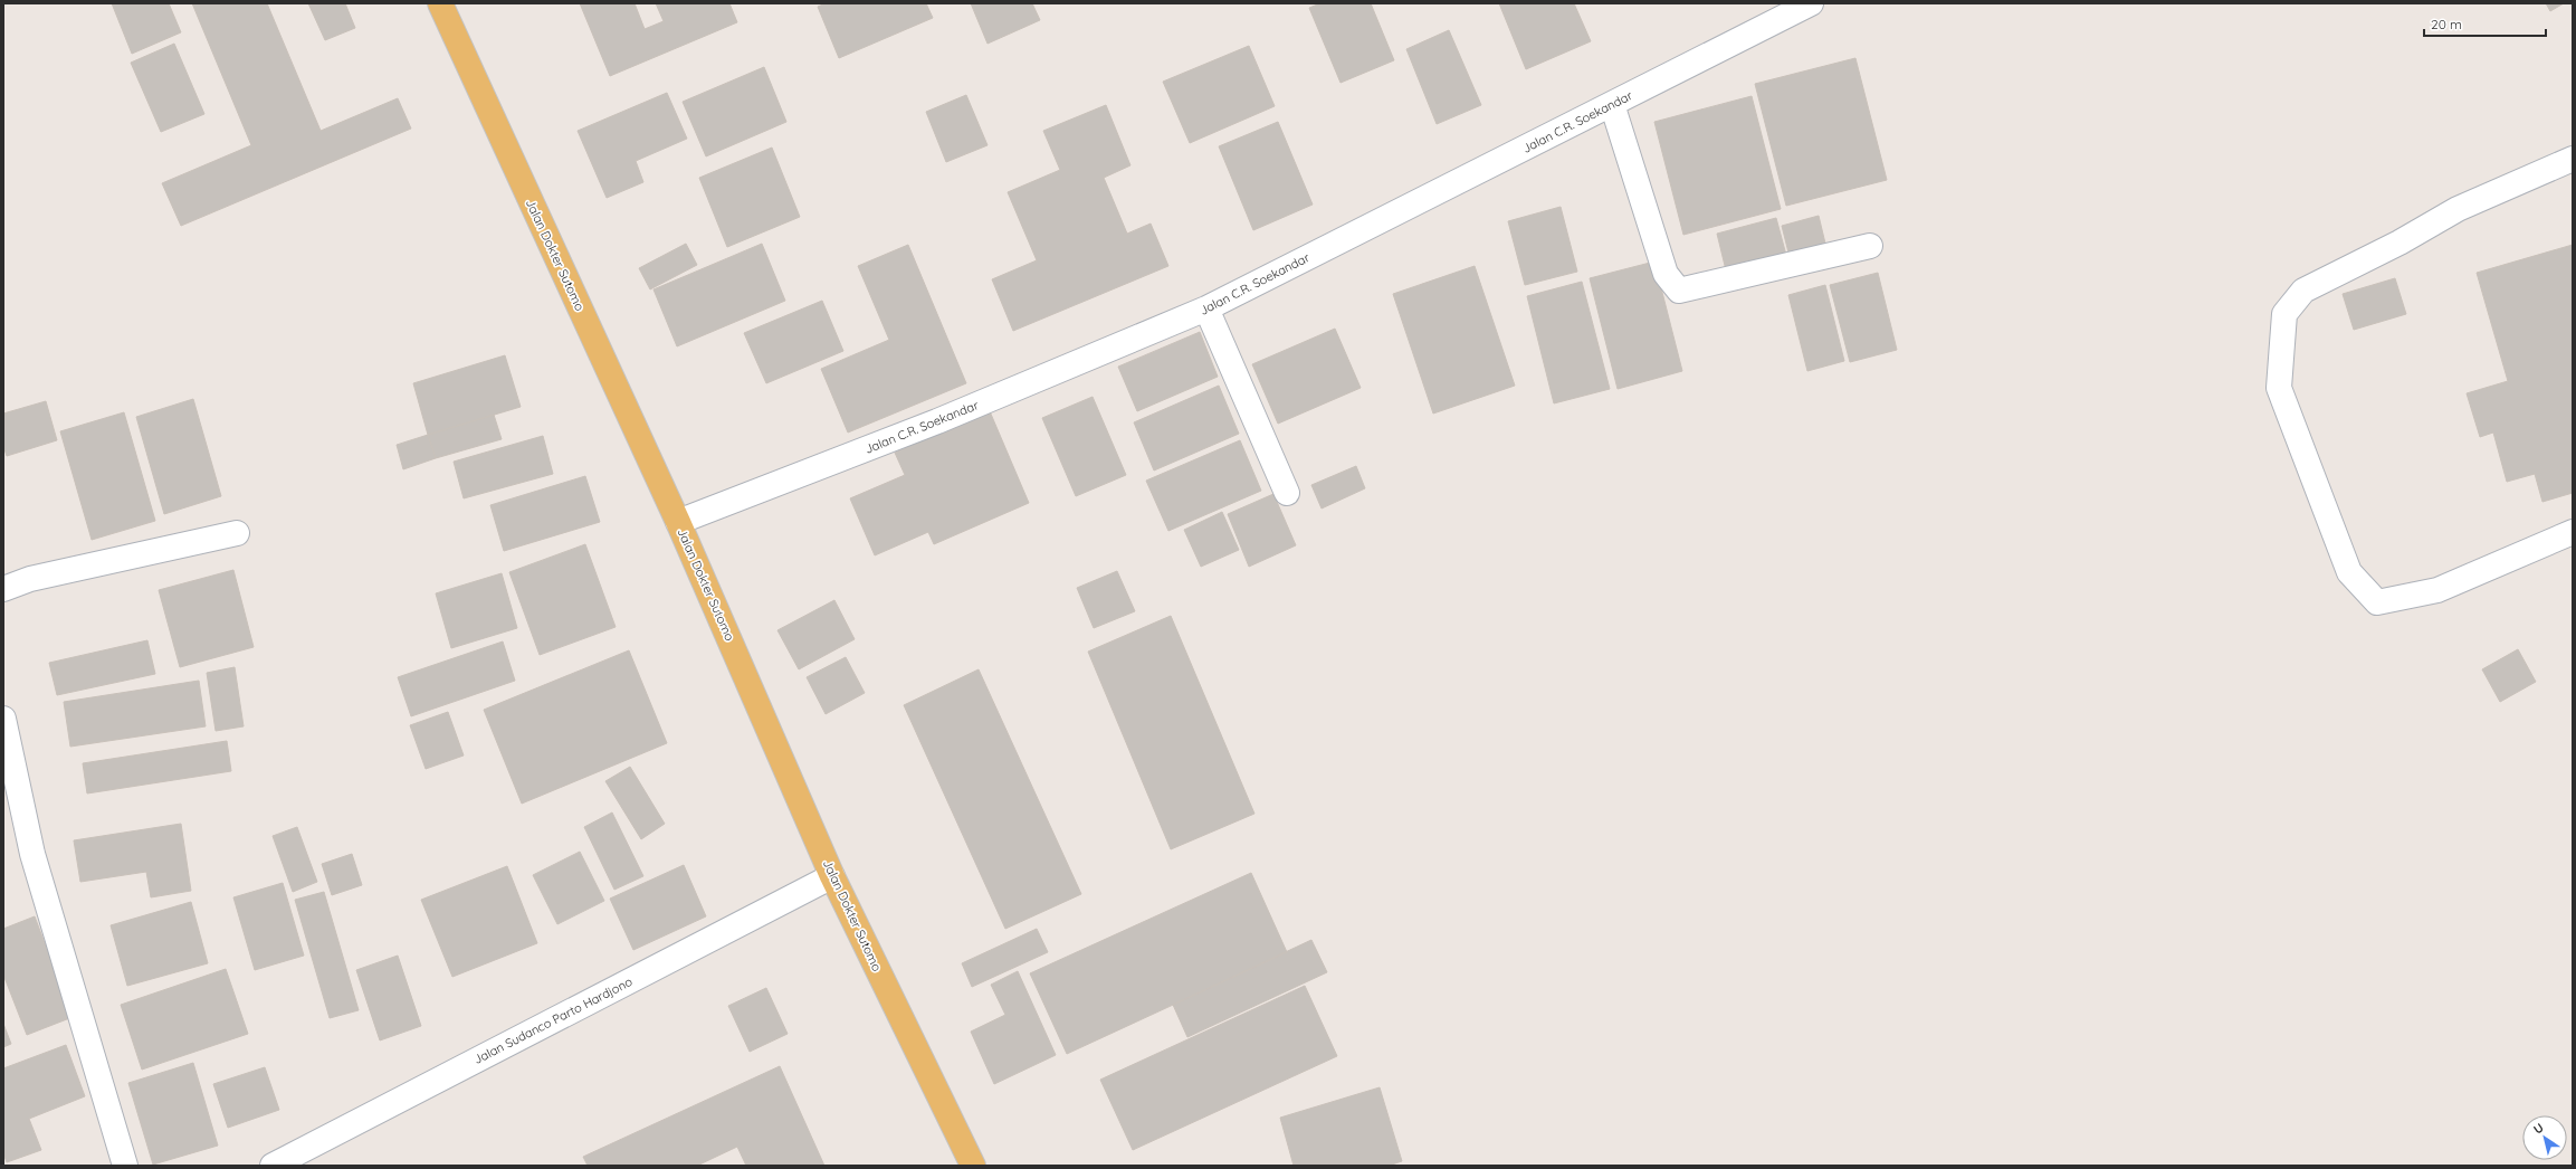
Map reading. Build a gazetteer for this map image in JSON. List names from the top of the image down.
{
  "streets": {
    "main road": ["Jalan Dokter Sutomo"],
    "street": ["Jalan C.R. Soekandar", "Jalan Sudanco Parto Hardjono"]
  },
  "crossings": [
    ["Jalan C.R. Soekandar", "Jalan Dokter Sutomo"],
    ["Jalan Dokter Sutomo", "Jalan Sudanco Parto Hardjono"]
  ],
  "scale_bar": "20 m",
  "north": "top left"
}
